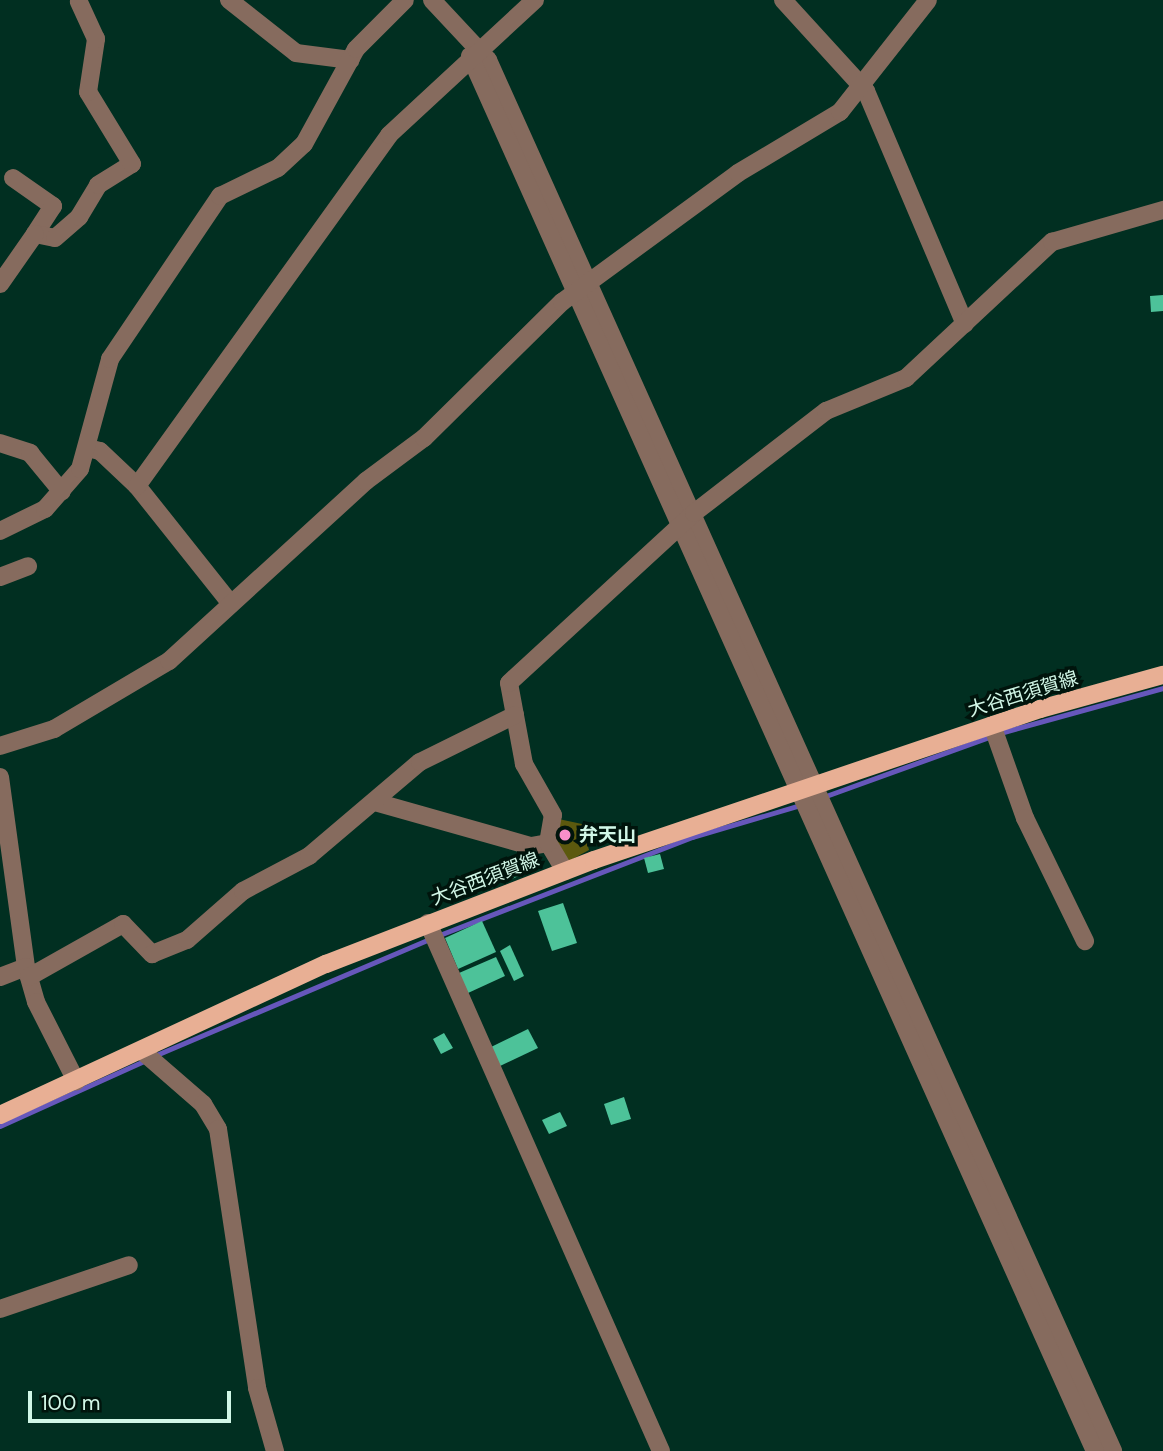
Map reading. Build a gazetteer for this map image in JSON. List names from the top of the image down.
{
  "streets": {
    "main road": ["大谷西須賀線"]
  },
  "places": ["弁天山"],
  "scale_bar": "100 m"
}
